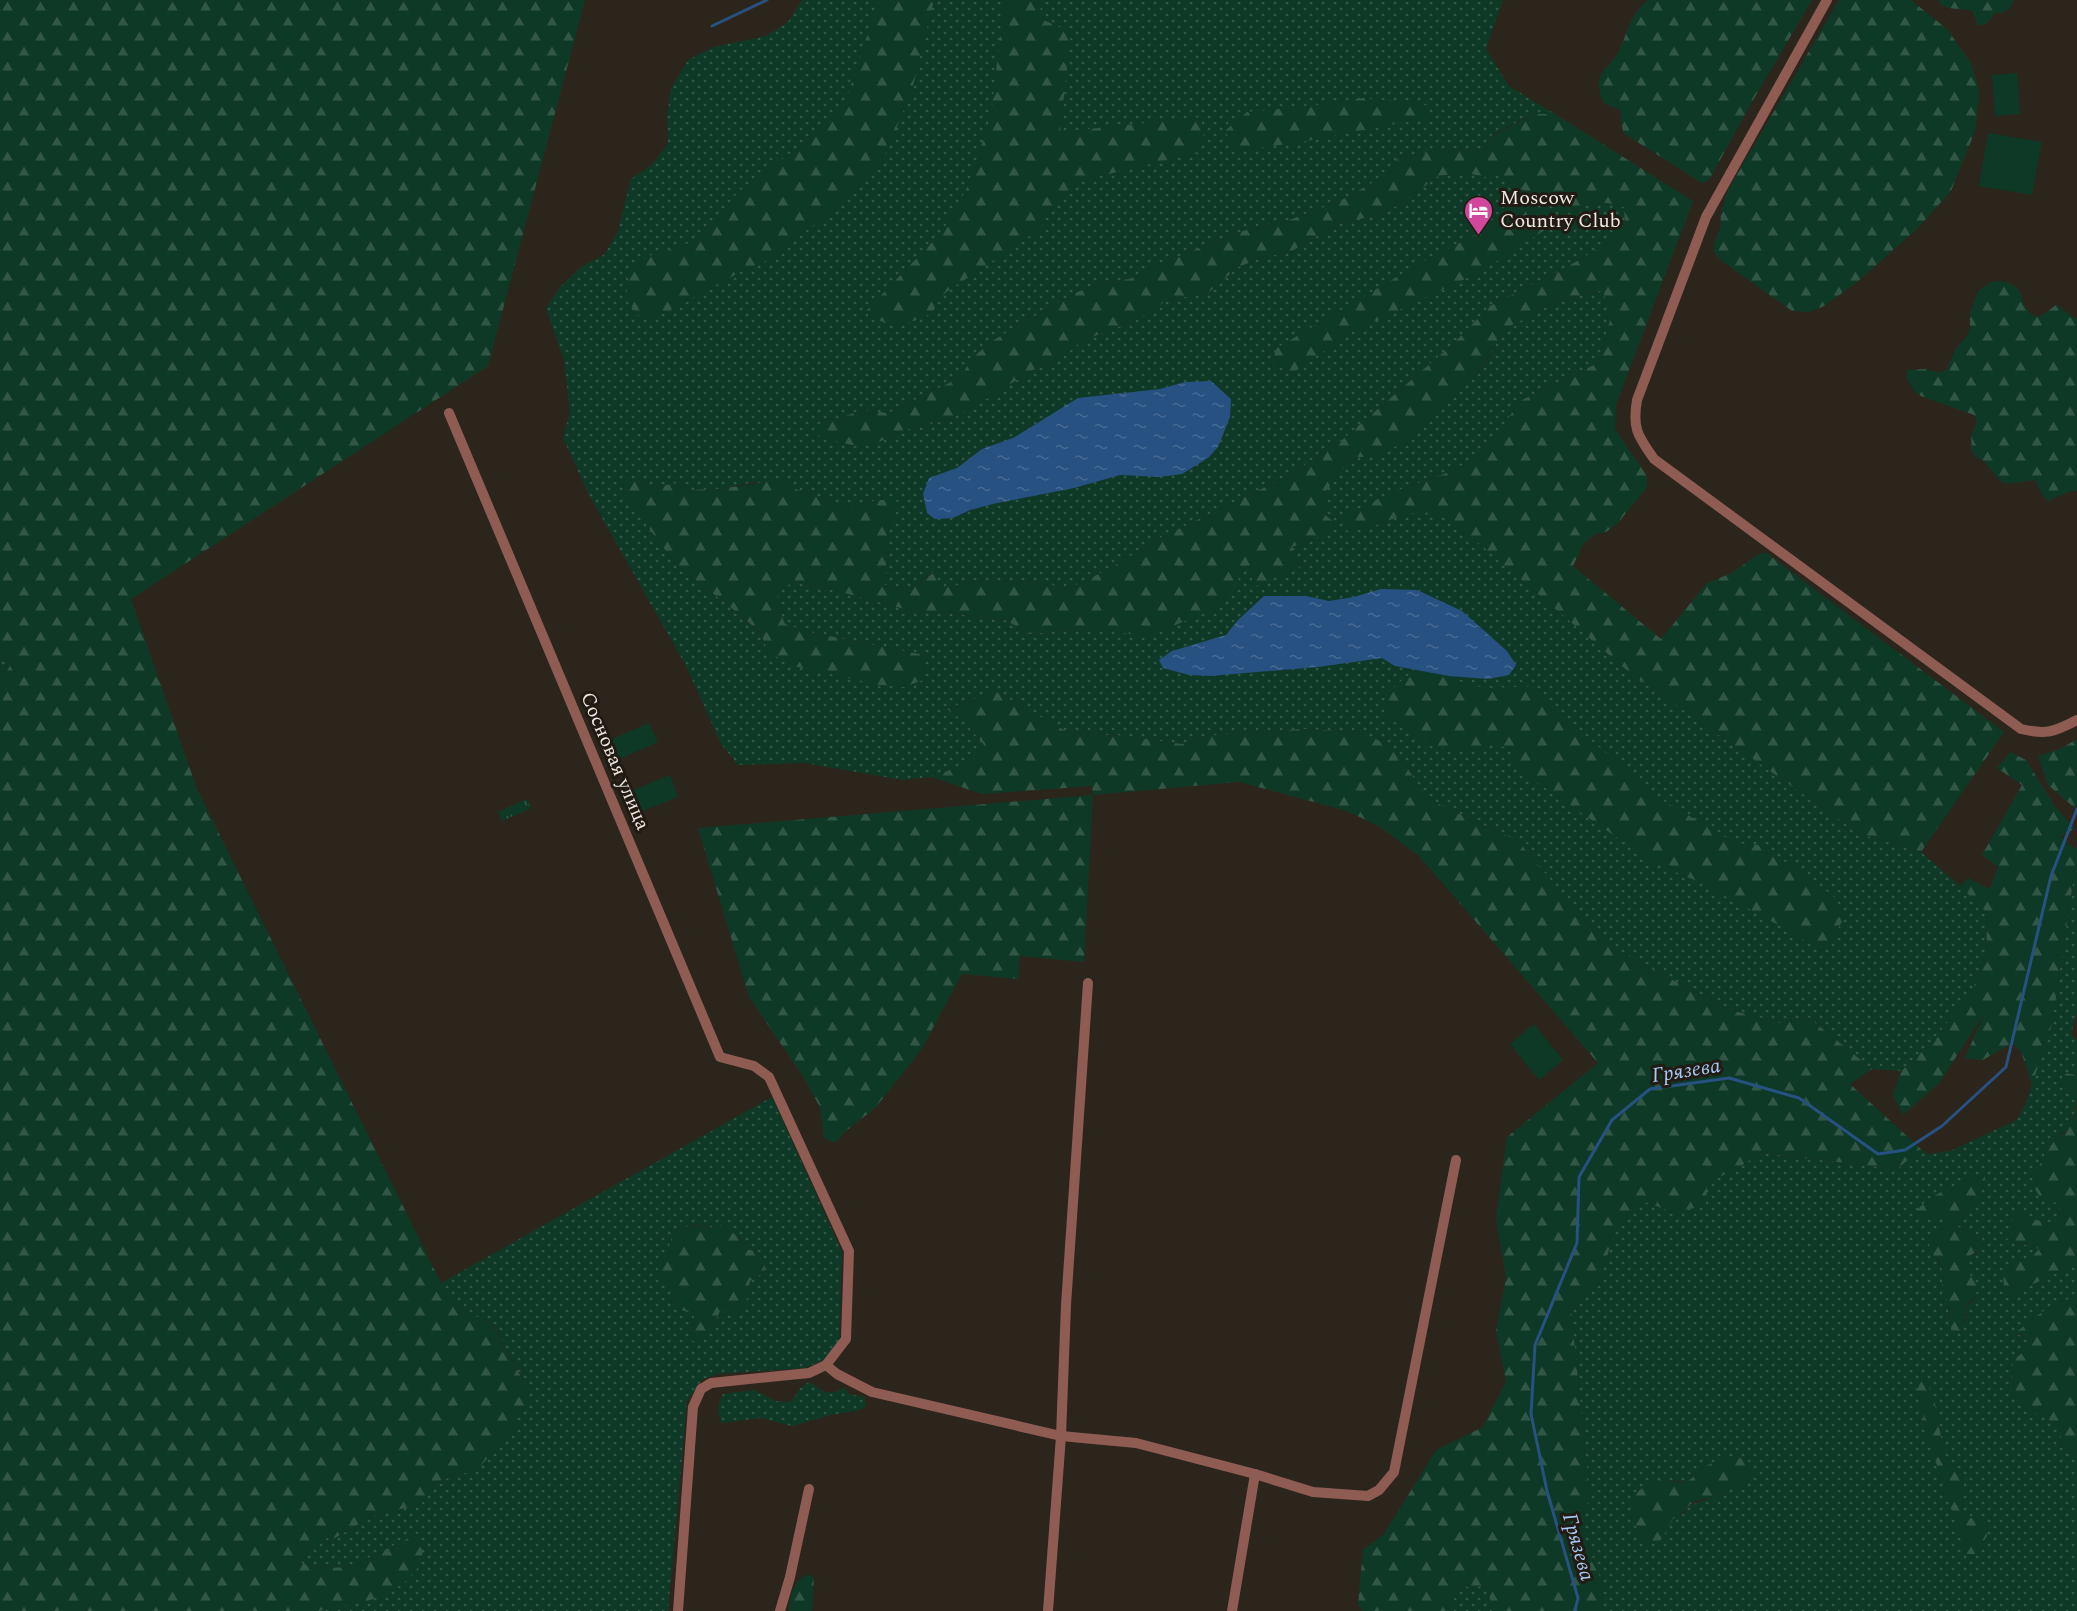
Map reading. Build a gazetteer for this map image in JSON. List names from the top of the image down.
{
  "streets": {
    "street": ["Сосновая улица"]
  },
  "water": ["Грязева"],
  "places": {
    "hotel": ["Moscow Country Club"]
  }
}
